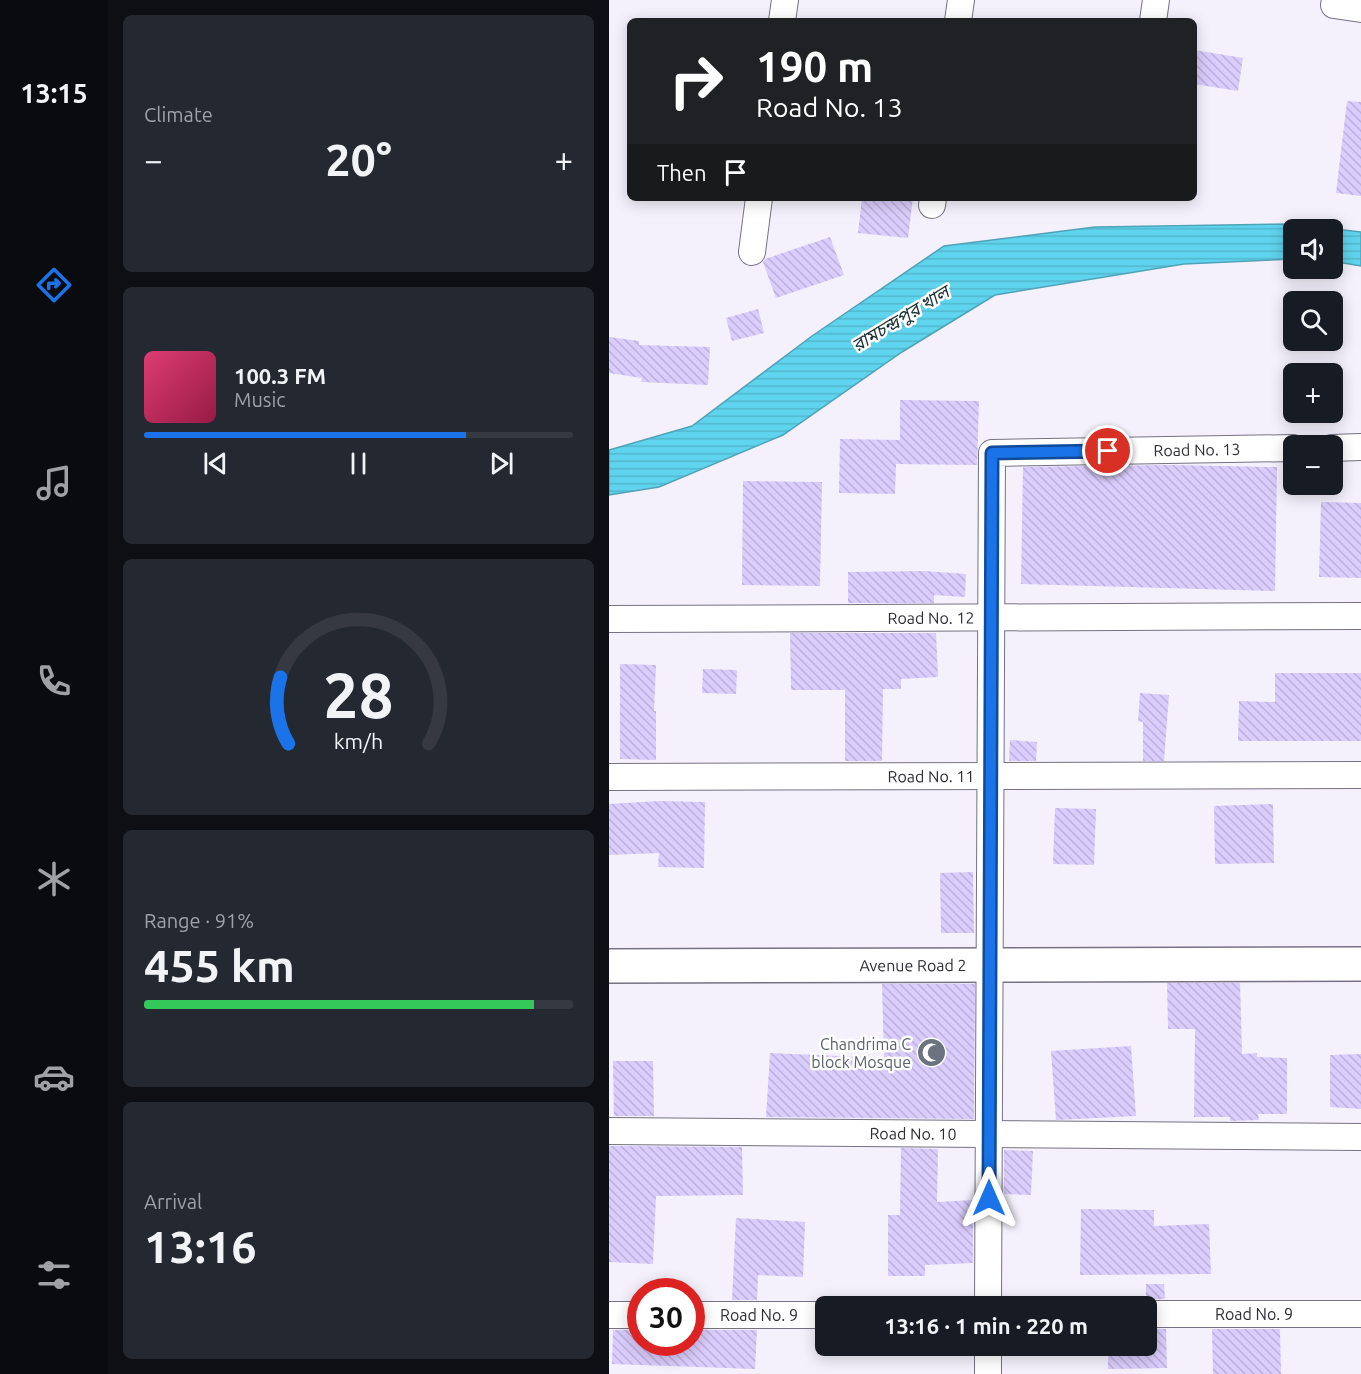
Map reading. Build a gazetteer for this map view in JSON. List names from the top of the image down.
{
  "streets": {
    "street": [
      "Road No. 13",
      "Road No. 12",
      "Road No. 11",
      "Avenue Road 2",
      "Road No. 10",
      "Road No. 9"
    ]
  },
  "crossings": [
    ["Road No. 13", "Road No. 12"]
  ],
  "water": ["রামচন্দ্রপুর খাল"],
  "places": {
    "mosque": ["Chandrima C block Mosque"]
  },
  "page": {
    "tabs": "13:15",
    "tile": [
      "Climate",
      ["Range · 91%", "455 km"],
      ["Arrival", "13:16"]
    ],
    "turn": ["190 m", "Road No. 13"],
    "heat": ["−", "20°", "+"],
    "then": "Then",
    "map_buttons": ["+", "−"],
    "song": ["100.3 FM", "Music"],
    "limit": "30",
    "trip": "13:16 · 1 min · 220 m",
    "gauge": ["28", "km/h"]
  }
}
